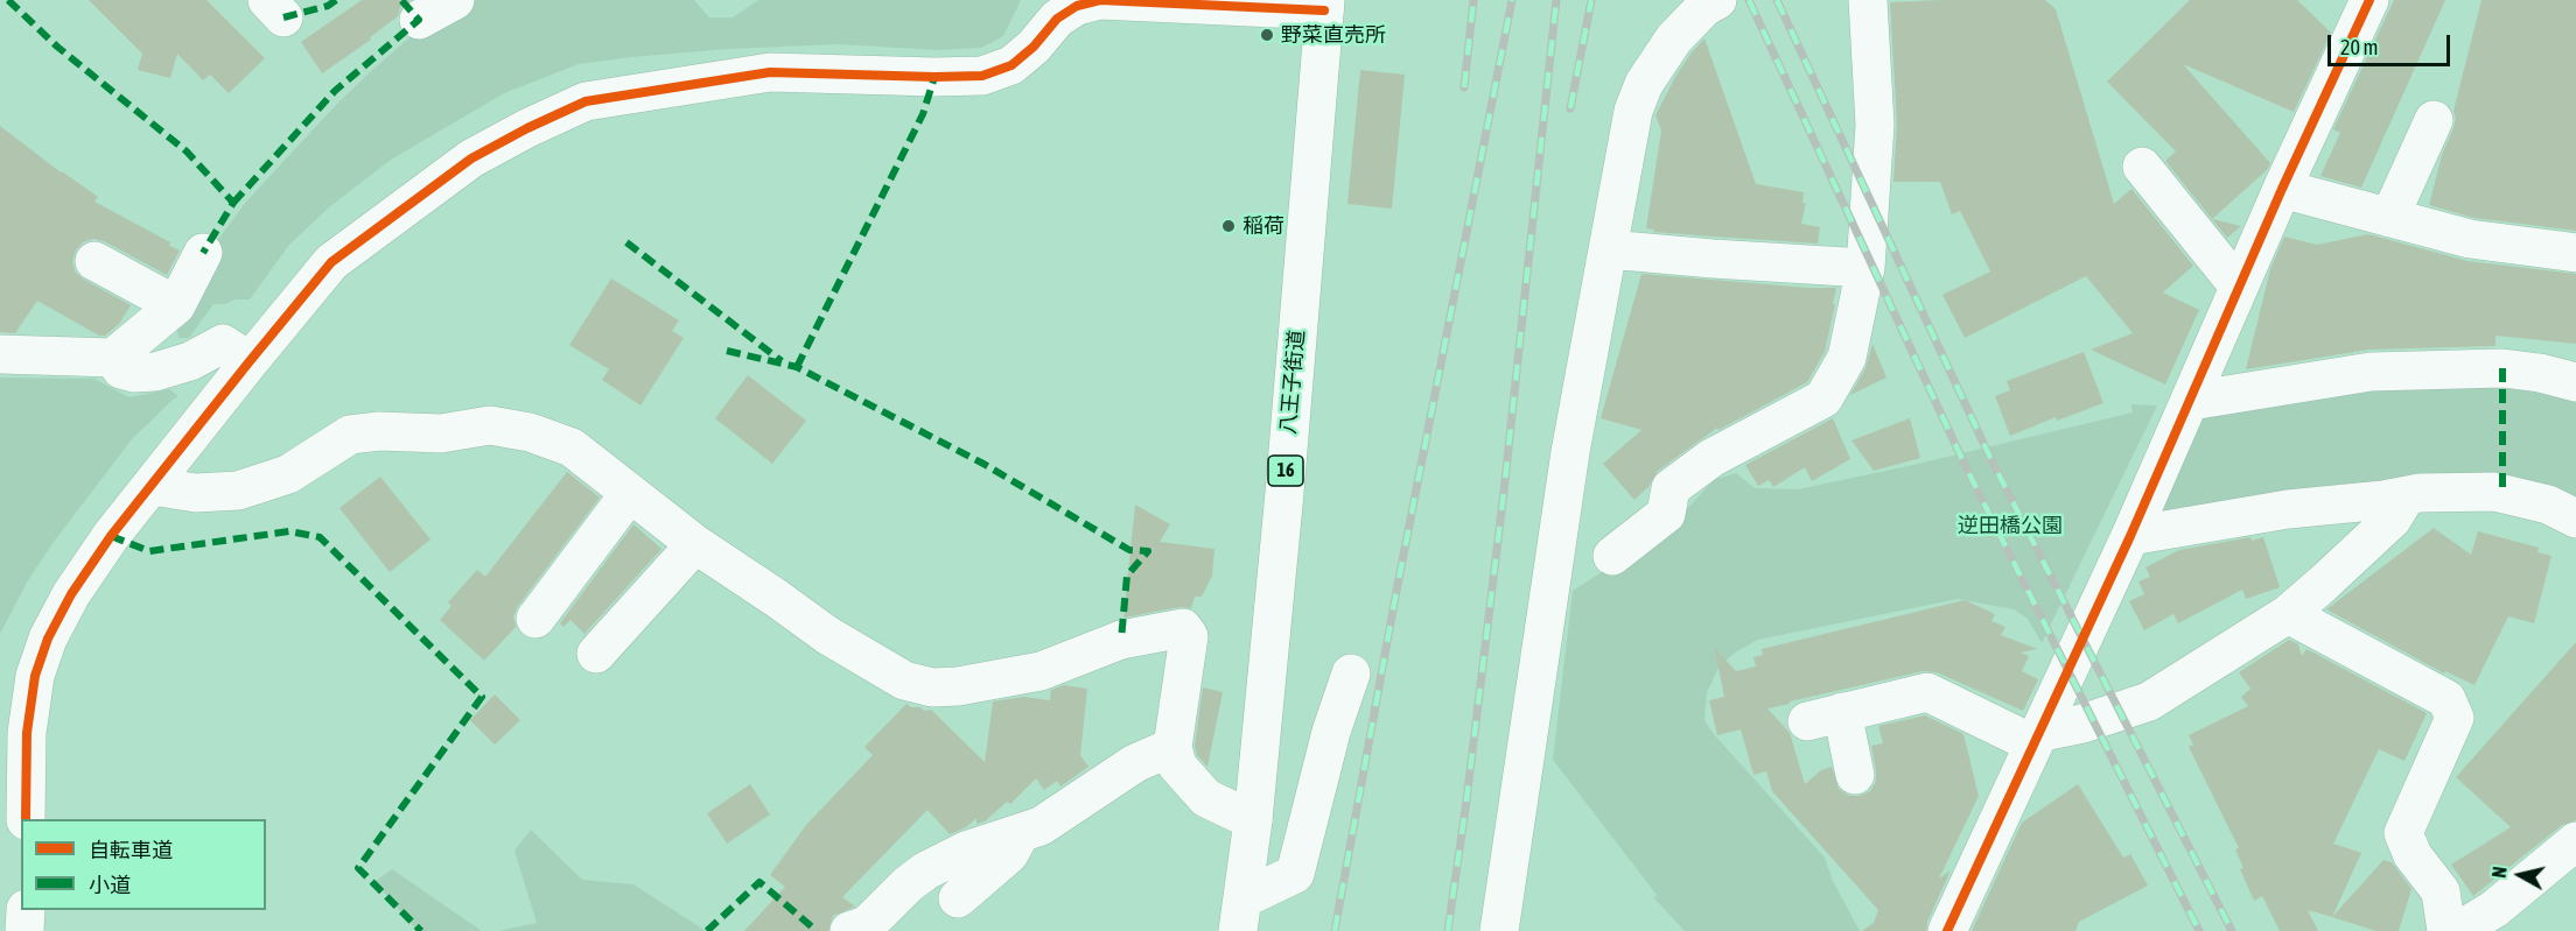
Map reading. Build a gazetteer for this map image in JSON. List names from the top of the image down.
{
  "streets": {
    "main road": ["八王子街道", "16"]
  },
  "parks": ["逆田橋公園"],
  "places": ["野菜直売所", "稲荷"],
  "legend": ["自転車道", "小道"],
  "scale_bar": "20 m",
  "north": "left"
}
